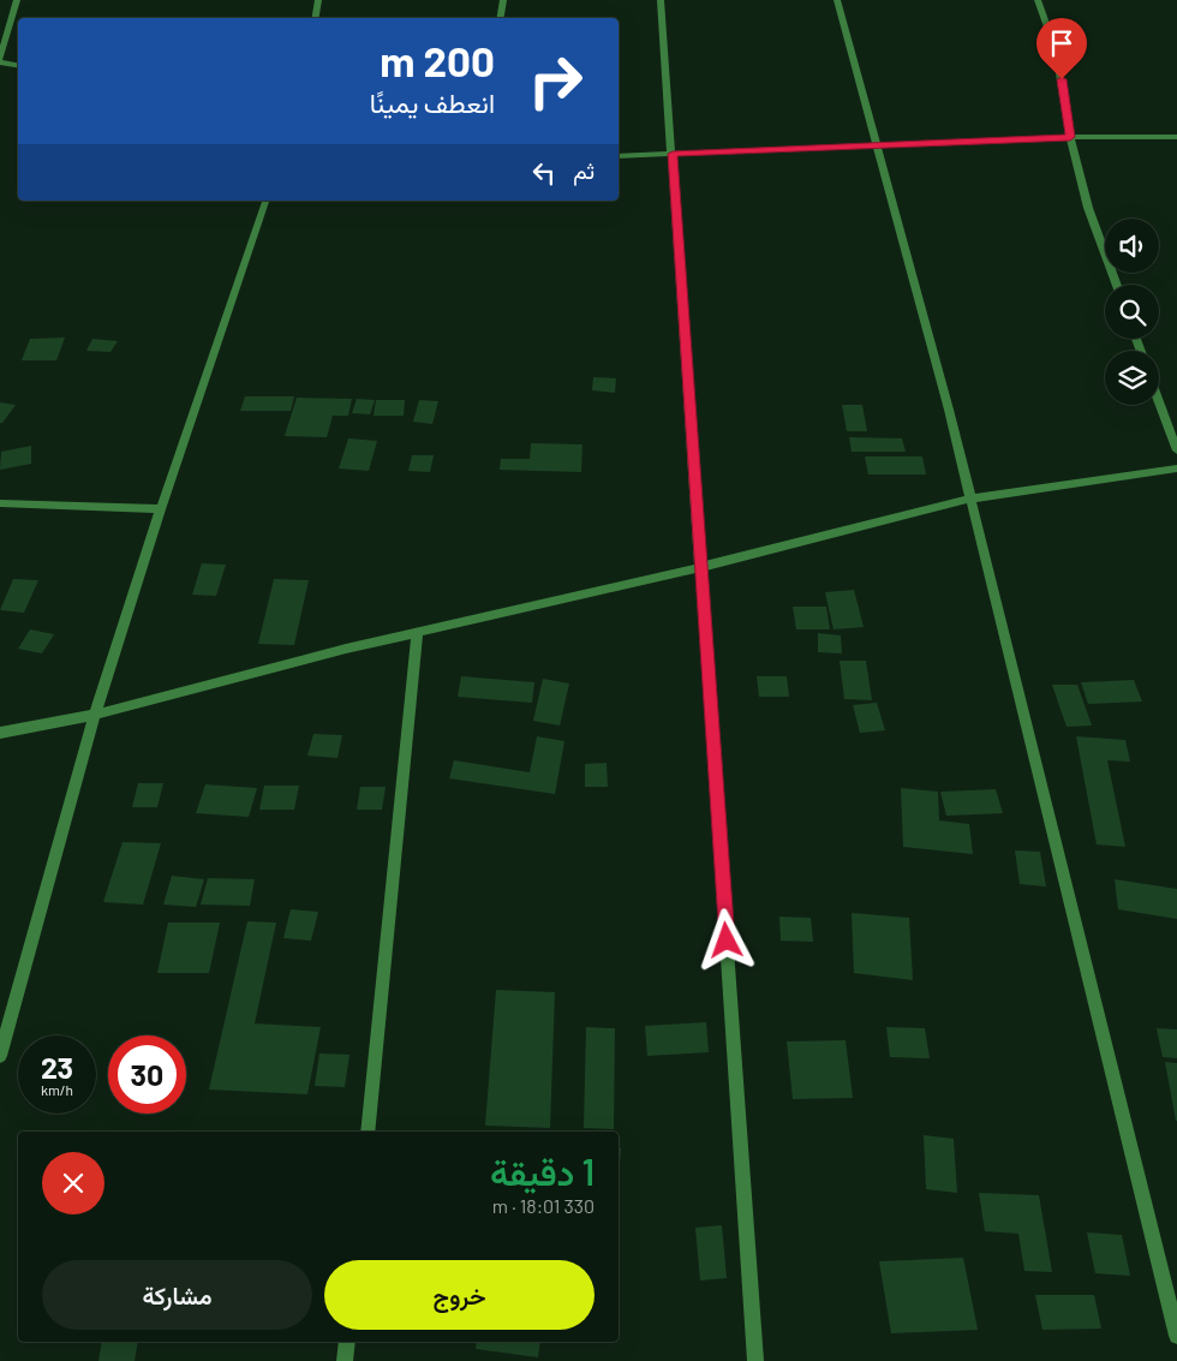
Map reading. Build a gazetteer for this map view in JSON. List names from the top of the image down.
{
  "page": {
    "turn": ["200 m", "انعطف يمينًا"],
    "then": "ثم",
    "speed": "23 km/h",
    "limit": "30",
    "heading": ["1 دقيقة", "330 m · 18:01"],
    "buttons": ["خروج", "مشاركة"]
  }
}
